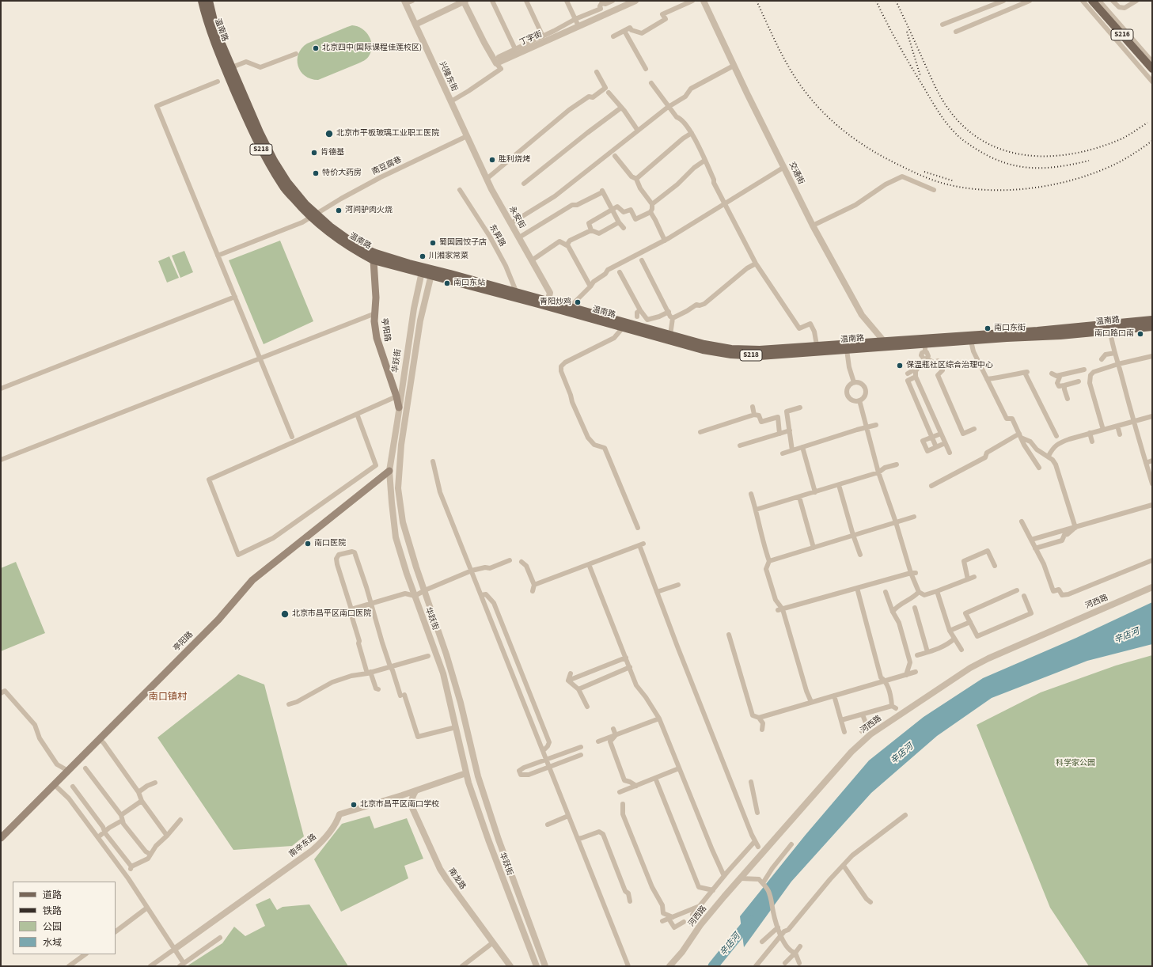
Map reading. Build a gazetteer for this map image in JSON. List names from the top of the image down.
{
  "streets": {
    "main road": [
      "温南路",
      "S216",
      "S218",
      "亭阳路"
    ],
    "street": [
      "丁字街",
      "兴隆东街",
      "南豆腐巷",
      "交通街",
      "永安街",
      "东昇路",
      "华跃街",
      "河西路",
      "南辛东路",
      "南龙路"
    ]
  },
  "crossings": [
    ["温南路", "南豆腐巷"],
    ["温南路", "交通街"],
    ["温南路", "永安街"],
    ["温南路", "东昇路"],
    ["温南路", "亭阳路"],
    ["温南路", "华跃街"],
    ["兴隆东街", "南豆腐巷"],
    ["兴隆东街", "永安街"],
    ["南豆腐巷", "永安街"],
    ["亭阳路", "华跃街"],
    ["华跃街", "南辛东路"],
    ["南辛东路", "南龙路"]
  ],
  "districts": ["南口镇村"],
  "water": ["辛店河"],
  "parks": ["科学家公园"],
  "places": [
    "北京四中(国际课程佳莲校区)",
    "北京市平板玻璃工业职工医院",
    "肯德基",
    "胜利烧烤",
    "特价大药房",
    "河间驴肉火烧",
    "蜀国园饺子店",
    "川湘家常菜",
    "南口东站",
    "青阳炒鸡",
    "南口东街",
    "南口路口南",
    "保温瓶社区综合治理中心",
    "南口医院",
    "北京市昌平区南口医院",
    "北京市昌平区南口学校"
  ],
  "legend": [
    "道路",
    "铁路",
    "公园",
    "水域"
  ]
}
